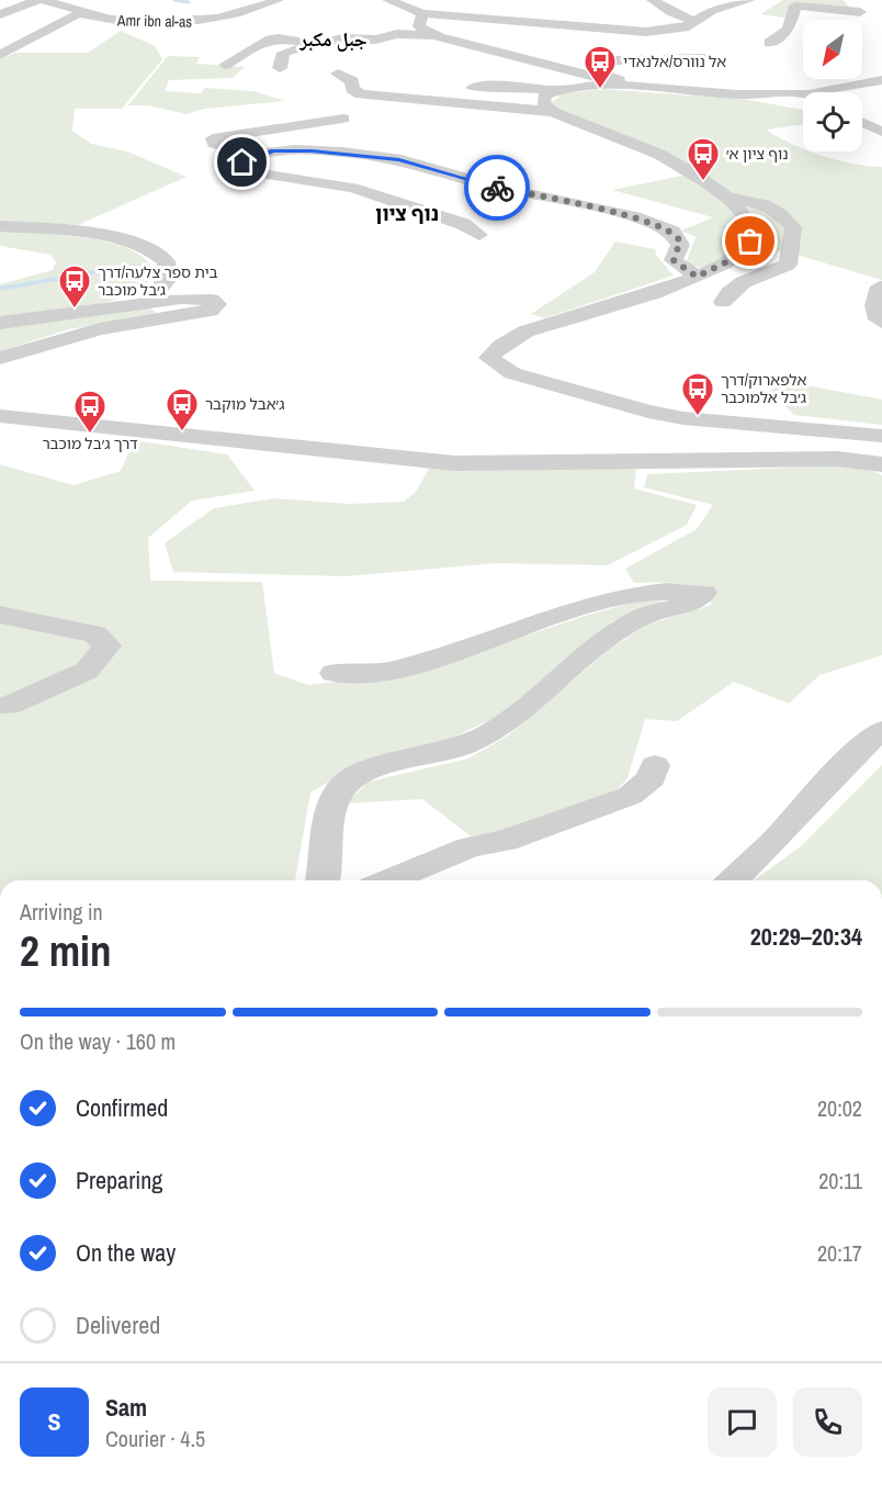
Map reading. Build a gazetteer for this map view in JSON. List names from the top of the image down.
{
  "streets": {
    "street": ["Amr ibn al-as"]
  },
  "districts": ["جبل مكبر", "נוף ציון"],
  "places": {
    "bus stop": [
      "אל נוורס/אלנאדי",
      "נוף ציון א׳",
      "בית ספר צלעה/דרך ג׳בל מוכבר",
      "אלפארוק/דרך ג׳בל אלמוכבר",
      "ג׳אבל מוקבר",
      "דרך ג׳בל מוכבר"
    ]
  },
  "north": "bottom left",
  "page": {
    "heading": ["2 min", "Arriving in", "20:29–20:34"],
    "panel": ["Sam", "Courier · 4.5"],
    "bar": "On the way · 160 m",
    "list": [
      ["Confirmed", "20:02"],
      ["Preparing", "20:11"],
      ["On the way", "20:17"],
      "Delivered"
    ],
    "round": "S"
  }
}
